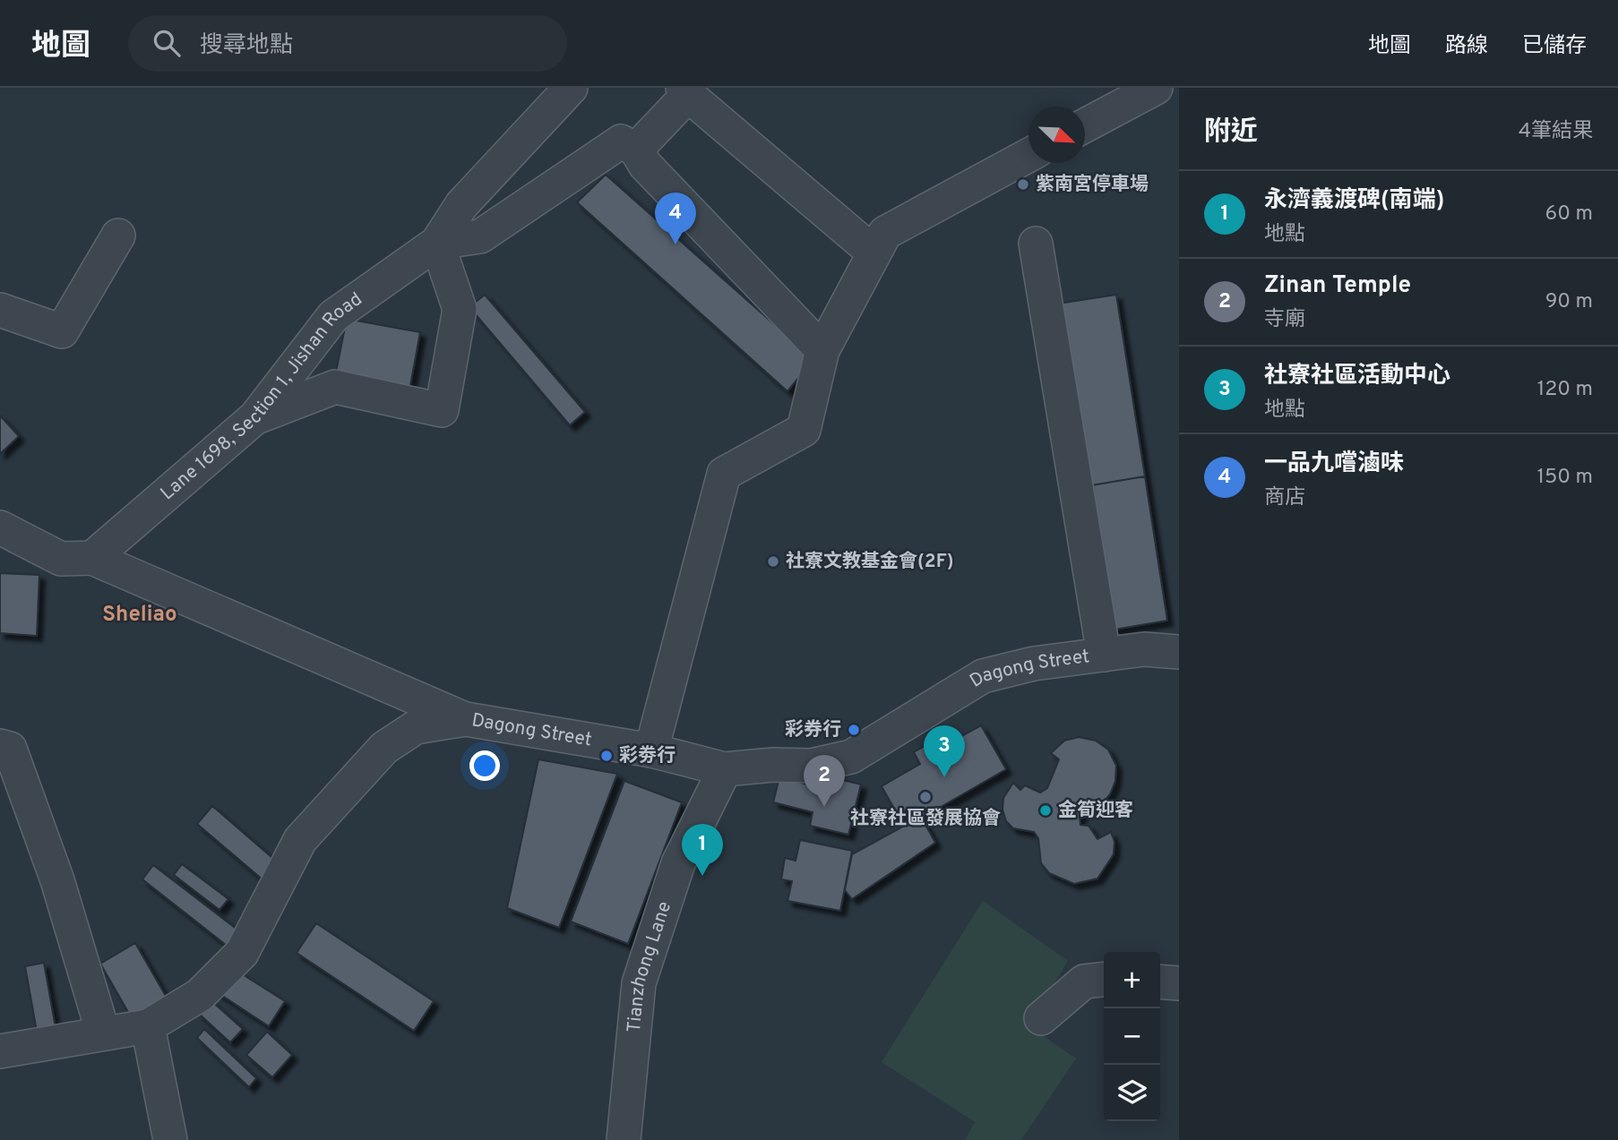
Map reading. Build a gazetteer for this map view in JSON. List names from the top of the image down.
{
  "streets": {
    "street": ["Lane 1698, Section 1, Jishan Road", "Dagong Street", "Tianzhong Lane"]
  },
  "crossings": [
    ["Dagong Street", "Tianzhong Lane"]
  ],
  "districts": ["Sheliao"],
  "places": [
    "紫南宮停車場",
    "社寮文教基金會(2F)",
    "彩券行",
    "彩劵行",
    "社寮社區發展協會",
    "金筍迎客"
  ],
  "north": "bottom right",
  "page": {
    "header": "地圖",
    "search": "搜尋地點",
    "nav": ["地圖", "路線", "已儲存"],
    "heading": ["附近", "4筆結果"],
    "list": [
      {
        "mark": "1",
        "name": "永濟義渡碑(南端)",
        "note": "地點",
        "value": "60 m"
      },
      {
        "mark": "2",
        "name": "Zinan Temple",
        "note": "寺廟",
        "value": "90 m"
      },
      {
        "mark": "3",
        "name": "社寮社區活動中心",
        "note": "地點",
        "value": "120 m"
      },
      {
        "mark": "4",
        "name": "一品九嚐滷味",
        "note": "商店",
        "value": "150 m"
      }
    ],
    "pins": [
      "4",
      "3",
      "2",
      "1"
    ],
    "map_buttons": ["+", "−"]
  }
}
